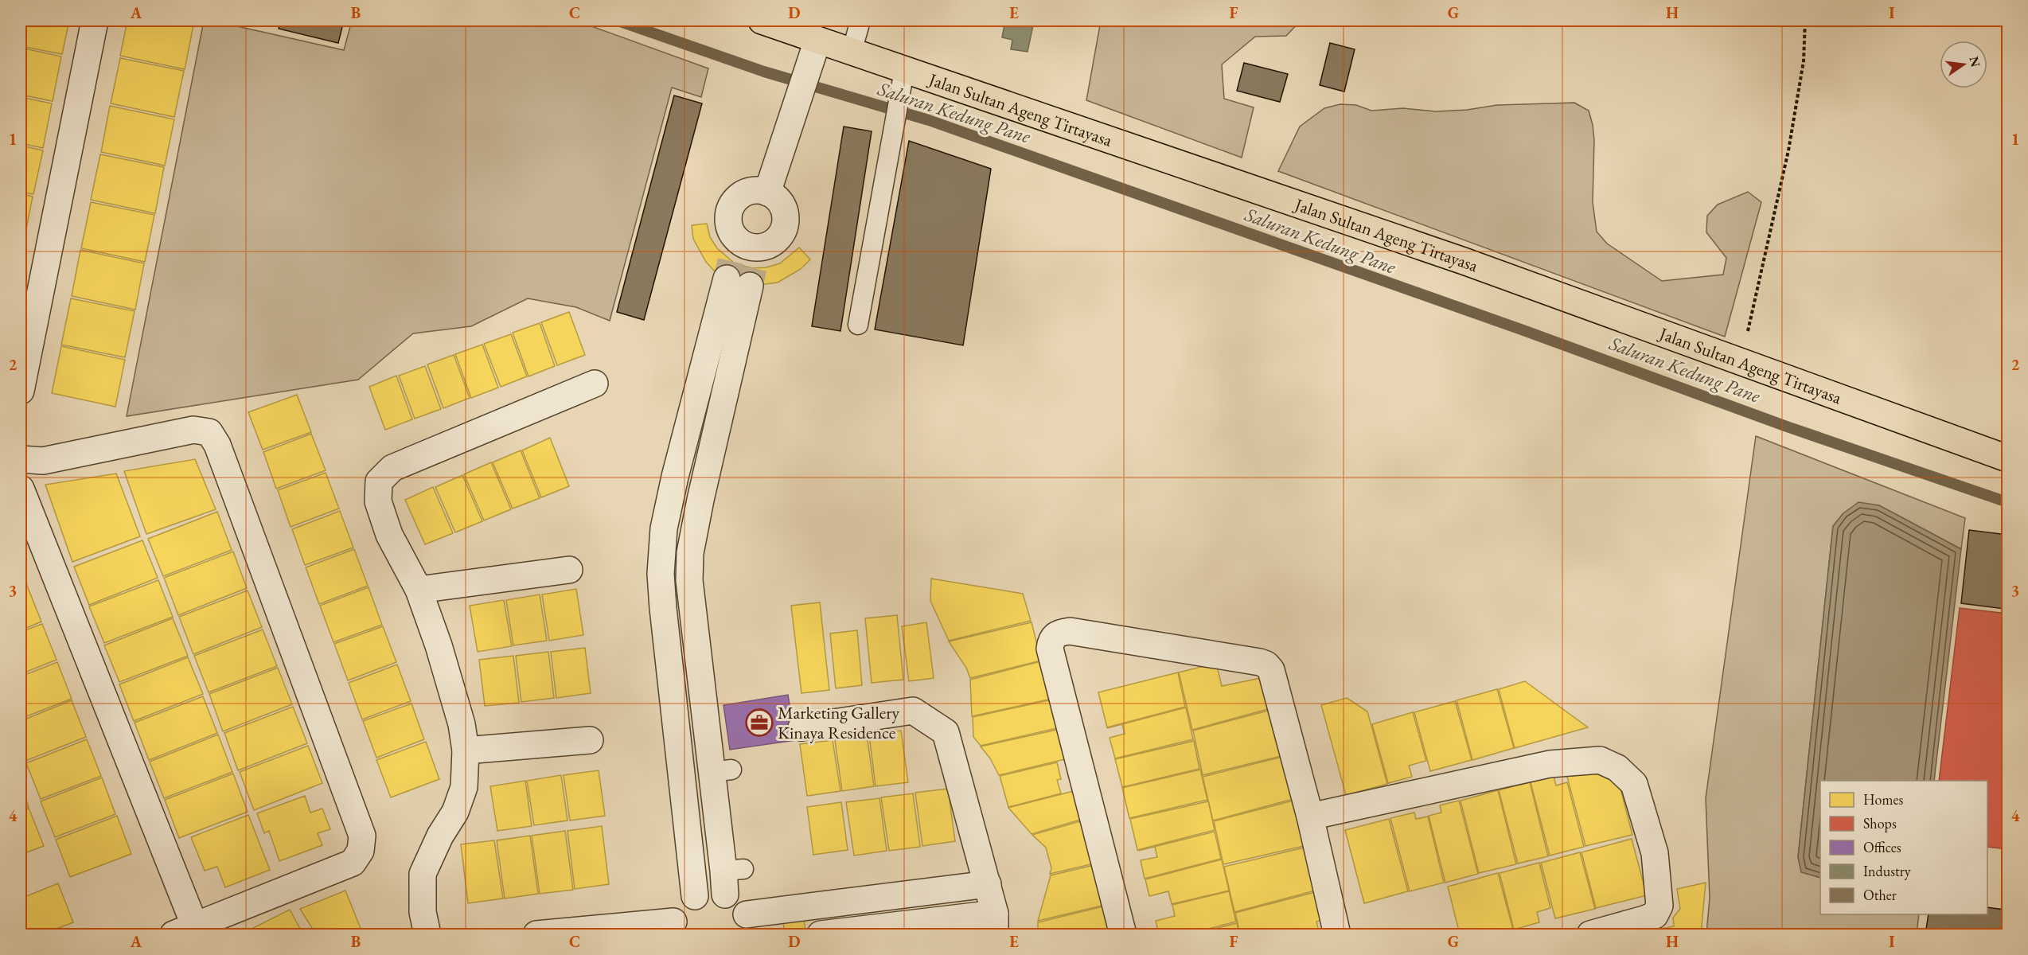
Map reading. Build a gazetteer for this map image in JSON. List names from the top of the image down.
{
  "streets": {
    "main road": ["Jalan Sultan Ageng Tirtayasa"]
  },
  "water": ["Saluran Kedung Pane"],
  "places": {
    "office": ["Marketing Gallery Kinaya Residence"]
  },
  "legend": [
    "Homes",
    "Shops",
    "Offices",
    "Industry",
    "Other"
  ],
  "north": "right",
  "grid": {
    "columns": [
      "A",
      "B",
      "C",
      "D",
      "E",
      "F",
      "G",
      "H",
      "I"
    ],
    "rows": [
      "1",
      "2",
      "3",
      "4"
    ]
  }
}
